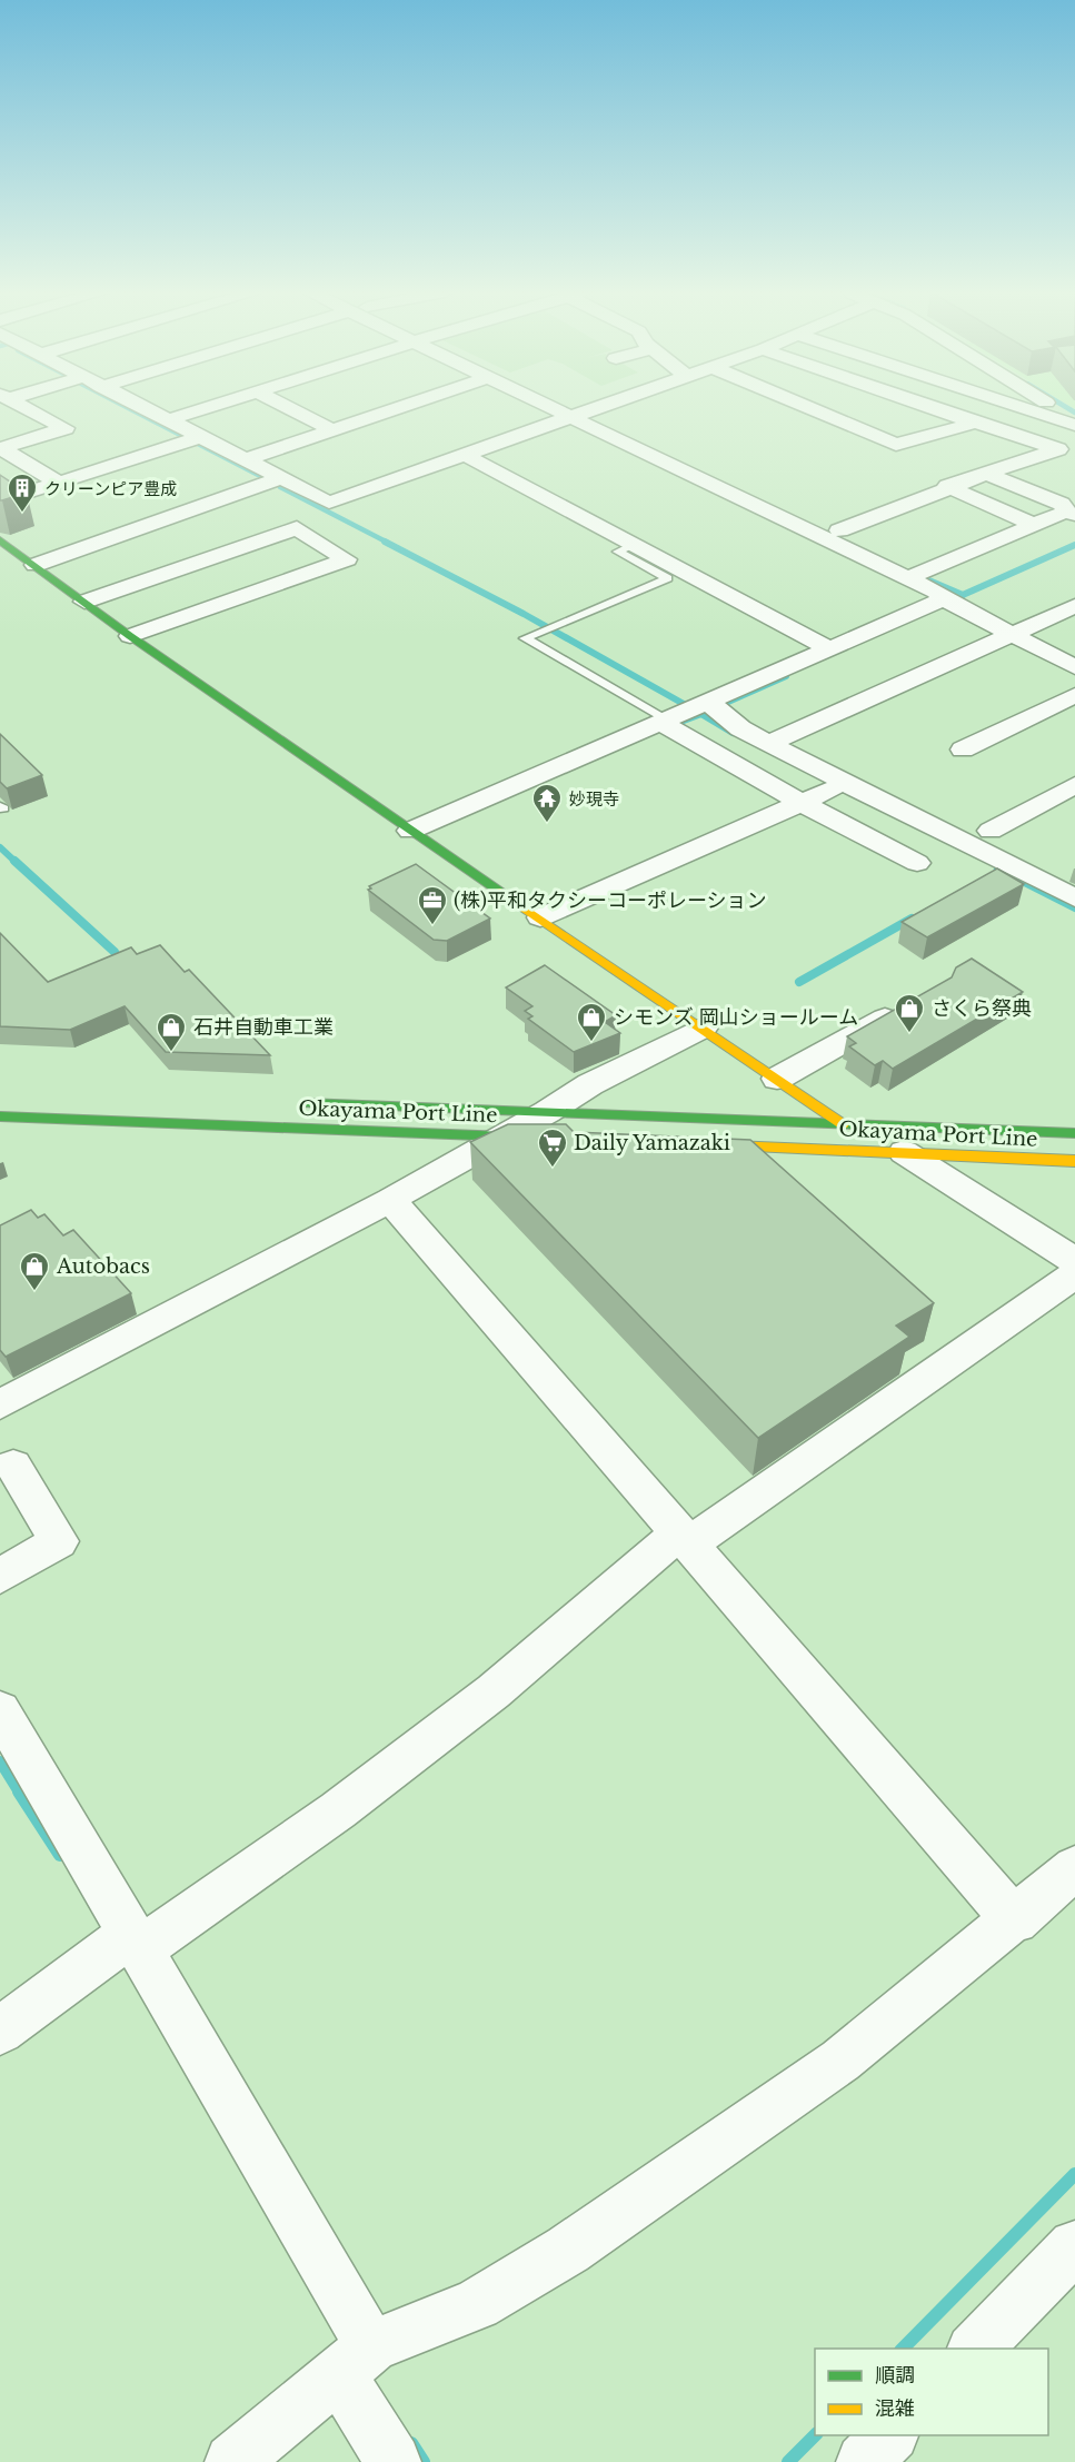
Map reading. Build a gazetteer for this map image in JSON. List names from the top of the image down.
{
  "streets": {
    "street": ["Okayama Port Line"]
  },
  "places": {
    "building": ["クリーンピア豊成"],
    "temple": ["妙現寺"],
    "office": ["(株)平和タクシーコーポレーション"],
    "shop": [
      "さくら祭典",
      "シモンズ 岡山ショールーム",
      "石井自動車工業",
      "Autobacs"
    ],
    "supermarket": ["Daily Yamazaki"]
  },
  "legend": ["順調", "混雑"]
}
